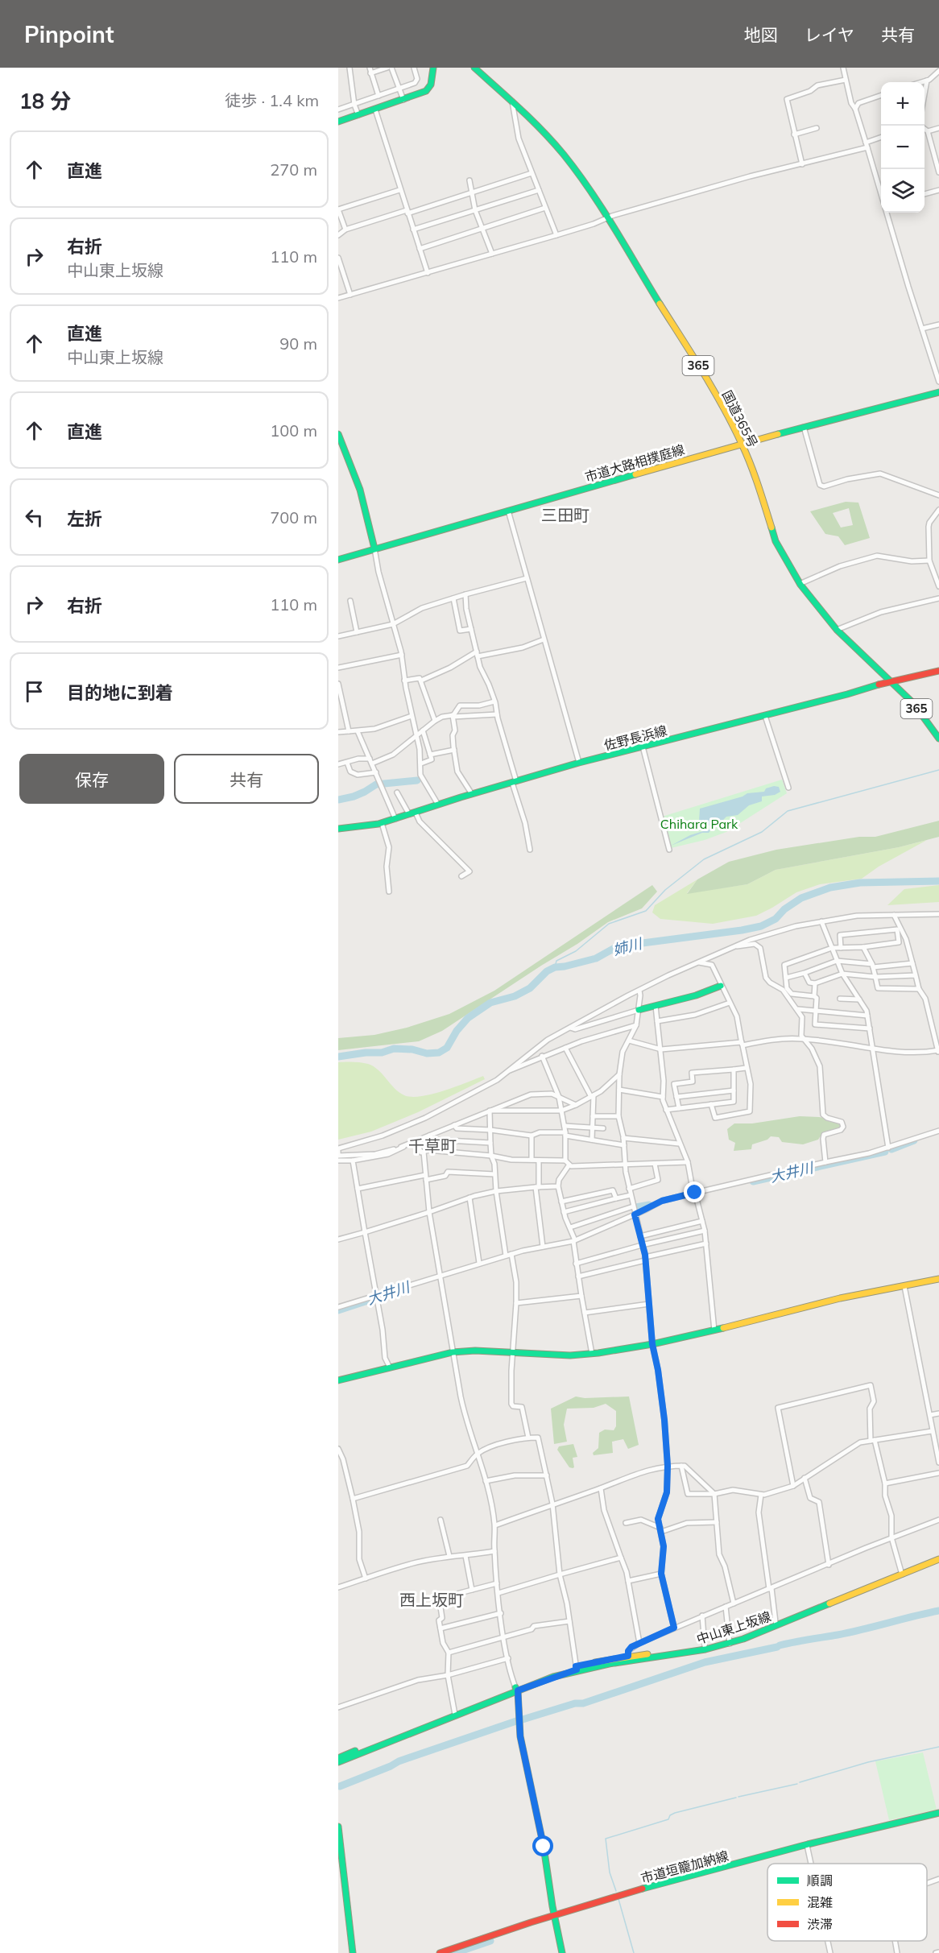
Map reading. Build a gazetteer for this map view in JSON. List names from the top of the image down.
{
  "streets": {
    "main road": [
      "365",
      "国道365号",
      "市道大路相撲庭線",
      "佐野長浜線",
      "中山東上坂線",
      "市道垣籠加納線"
    ]
  },
  "crossings": [
    ["国道365号", "市道大路相撲庭線"],
    ["国道365号", "佐野長浜線"]
  ],
  "districts": ["三田町", "千草町", "西上坂町"],
  "water": ["姉川", "大井川"],
  "parks": ["Chihara Park"],
  "legend": ["順調", "混雑", "渋滞"],
  "page": {
    "header": "Pinpoint",
    "nav": ["地図", "レイヤ", "共有"],
    "heading": ["18 分", "徒歩 · 1.4 km"],
    "map_buttons": ["+", "−"],
    "list": [
      ["直進", "270 m"],
      ["右折", "中山東上坂線", "110 m"],
      ["直進", "中山東上坂線", "90 m"],
      ["直進", "100 m"],
      ["左折", "700 m"],
      ["右折", "110 m"],
      "目的地に到着"
    ],
    "buttons": ["保存", "共有"]
  }
}
